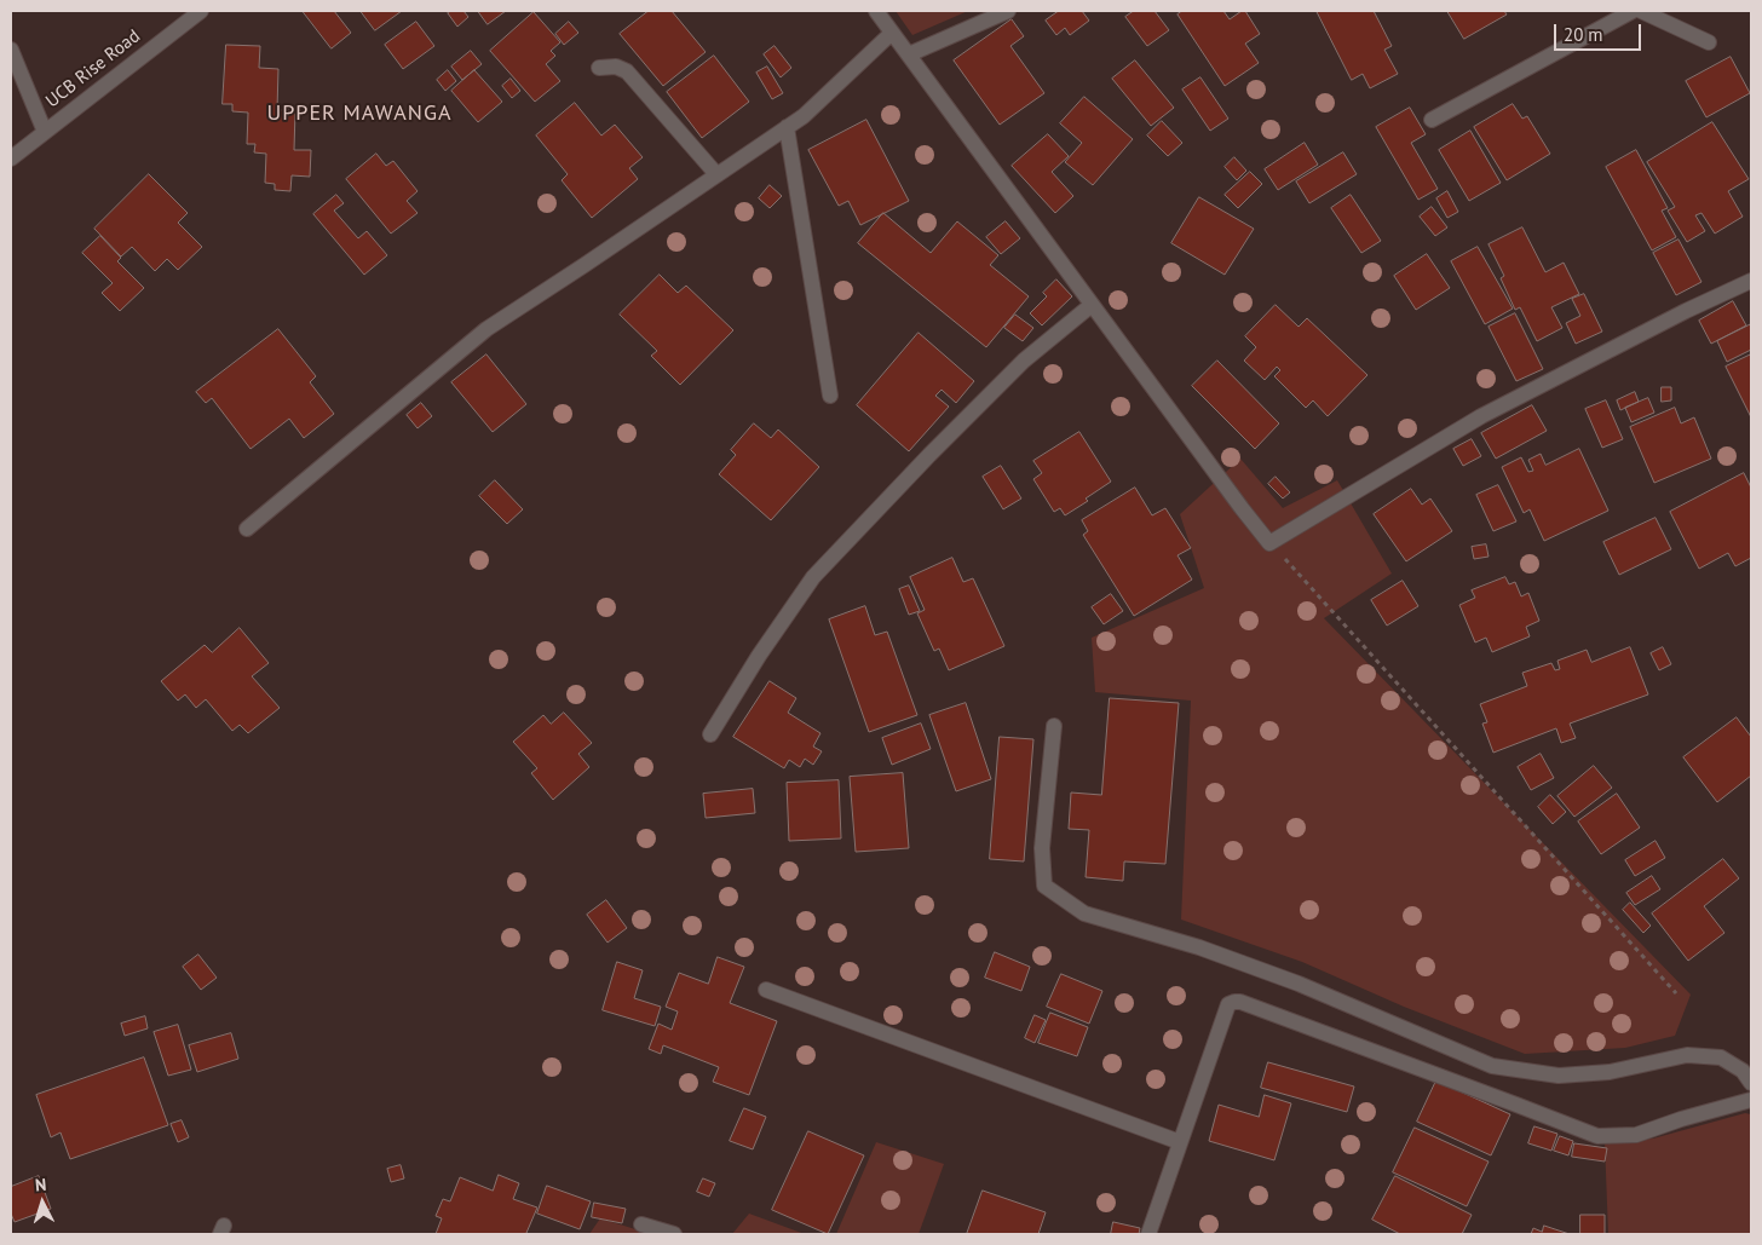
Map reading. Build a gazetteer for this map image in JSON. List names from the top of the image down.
{
  "streets": {
    "street": ["UCB Rise Road"]
  },
  "districts": ["UPPER MAWANGA"],
  "scale_bar": "20 m",
  "north": "top"
}
